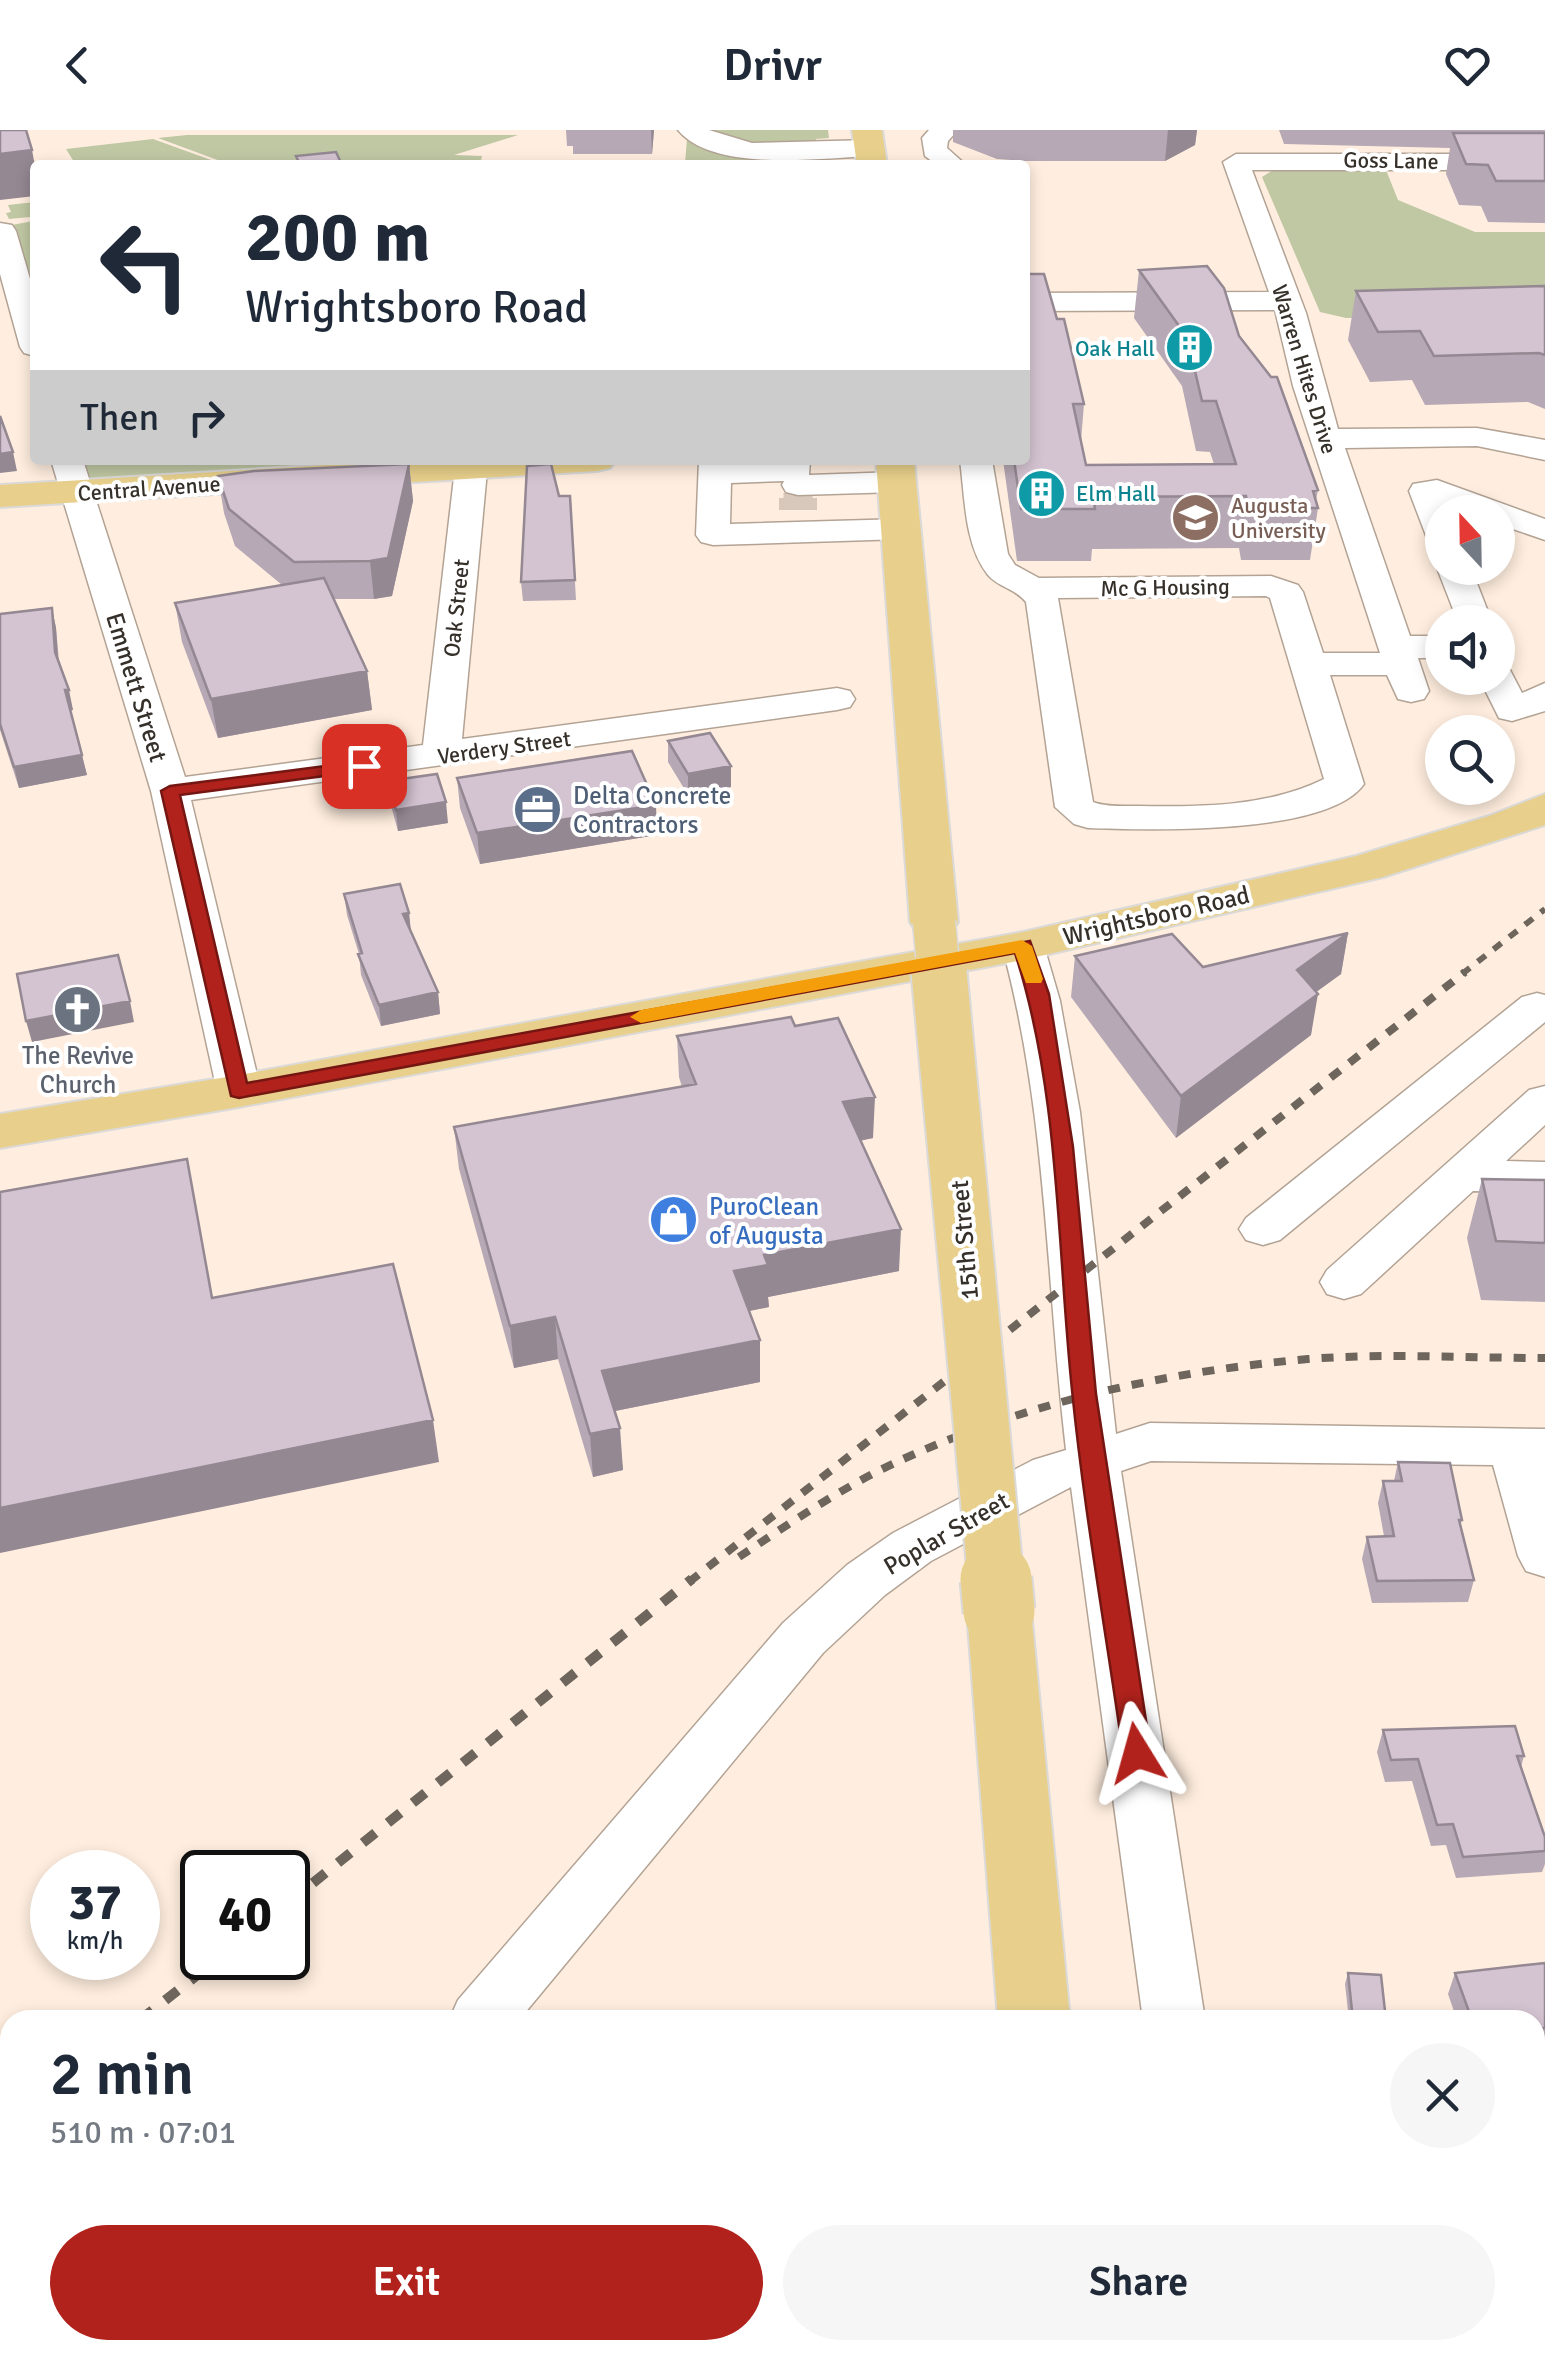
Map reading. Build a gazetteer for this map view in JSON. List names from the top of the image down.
{
  "streets": {
    "main road": ["Central Avenue", "Wrightsboro Road", "15th Street"],
    "street": [
      "Goss Lane",
      "Warren Hites Drive",
      "Mc G Housing",
      "Oak Street",
      "Emmett Street",
      "Verdery Street",
      "Poplar Street"
    ]
  },
  "crossings": [
    ["Goss Lane", "Warren Hites Drive"],
    ["Central Avenue", "Emmett Street"],
    ["Oak Street", "Verdery Street"],
    ["Emmett Street", "Verdery Street"],
    ["Emmett Street", "Wrightsboro Road"]
  ],
  "places": {
    "building": ["Oak Hall", "Elm Hall"],
    "school or university": ["Augusta University"],
    "office": ["Delta Concrete Contractors"],
    "church": ["The Revive Church"],
    "shop": ["PuroClean of Augusta"]
  },
  "north": "top",
  "page": {
    "header": "Drivr",
    "turn": ["200 m", "Wrightsboro Road"],
    "then": "Then",
    "speed": "37 km/h",
    "limit": "40",
    "heading": ["2 min", "510 m · 07:01"],
    "buttons": ["Exit", "Share"]
  }
}
